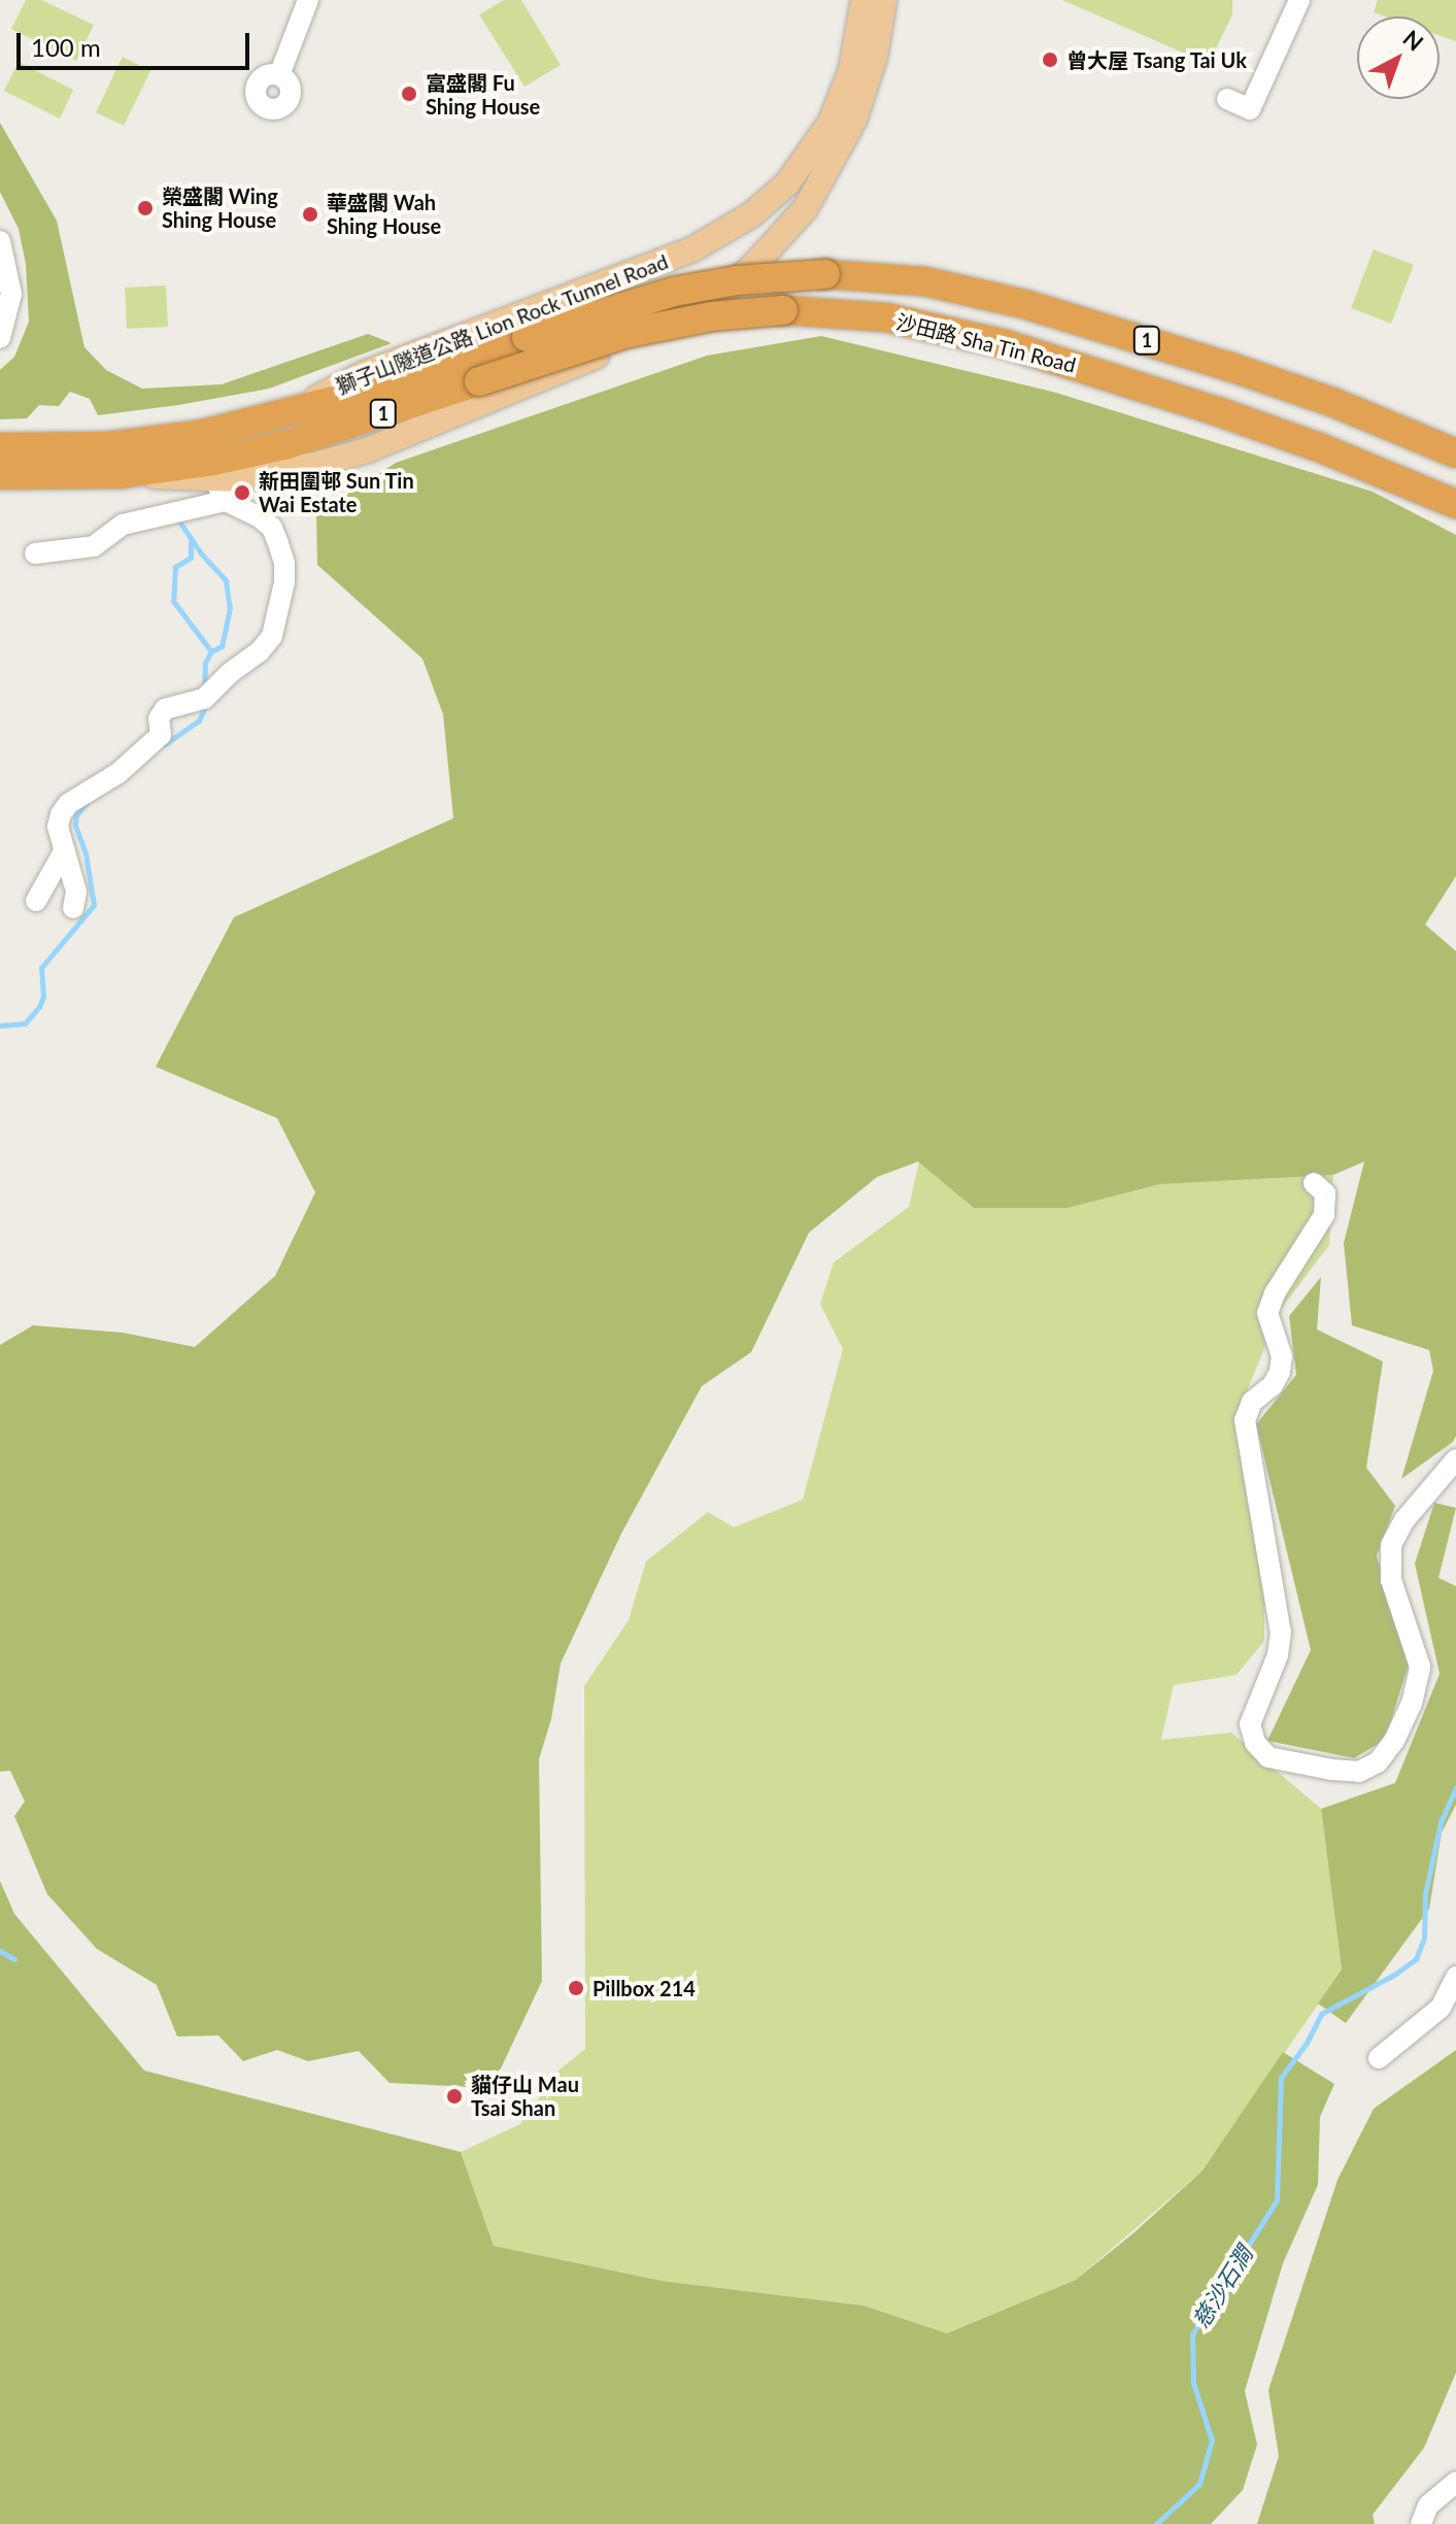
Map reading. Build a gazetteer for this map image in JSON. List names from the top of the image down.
{
  "streets": {
    "highway": ["獅子山隧道公路 Lion Rock Tunnel Road", "1", "沙田路 Sha Tin Road"]
  },
  "crossings": [
    ["獅子山隧道公路 Lion Rock Tunnel Road", "沙田路 Sha Tin Road"],
    ["1", "沙田路 Sha Tin Road"]
  ],
  "water": ["慈沙石澗"],
  "places": [
    "曾大屋 Tsang Tai Uk",
    "富盛閣 Fu Shing House",
    "榮盛閣 Wing Shing House",
    "華盛閣 Wah Shing House",
    "新田圍邨 Sun Tin Wai Estate",
    "Pillbox 214",
    "貓仔山 Mau Tsai Shan"
  ],
  "scale_bar": "100 m",
  "north": "top right"
}
